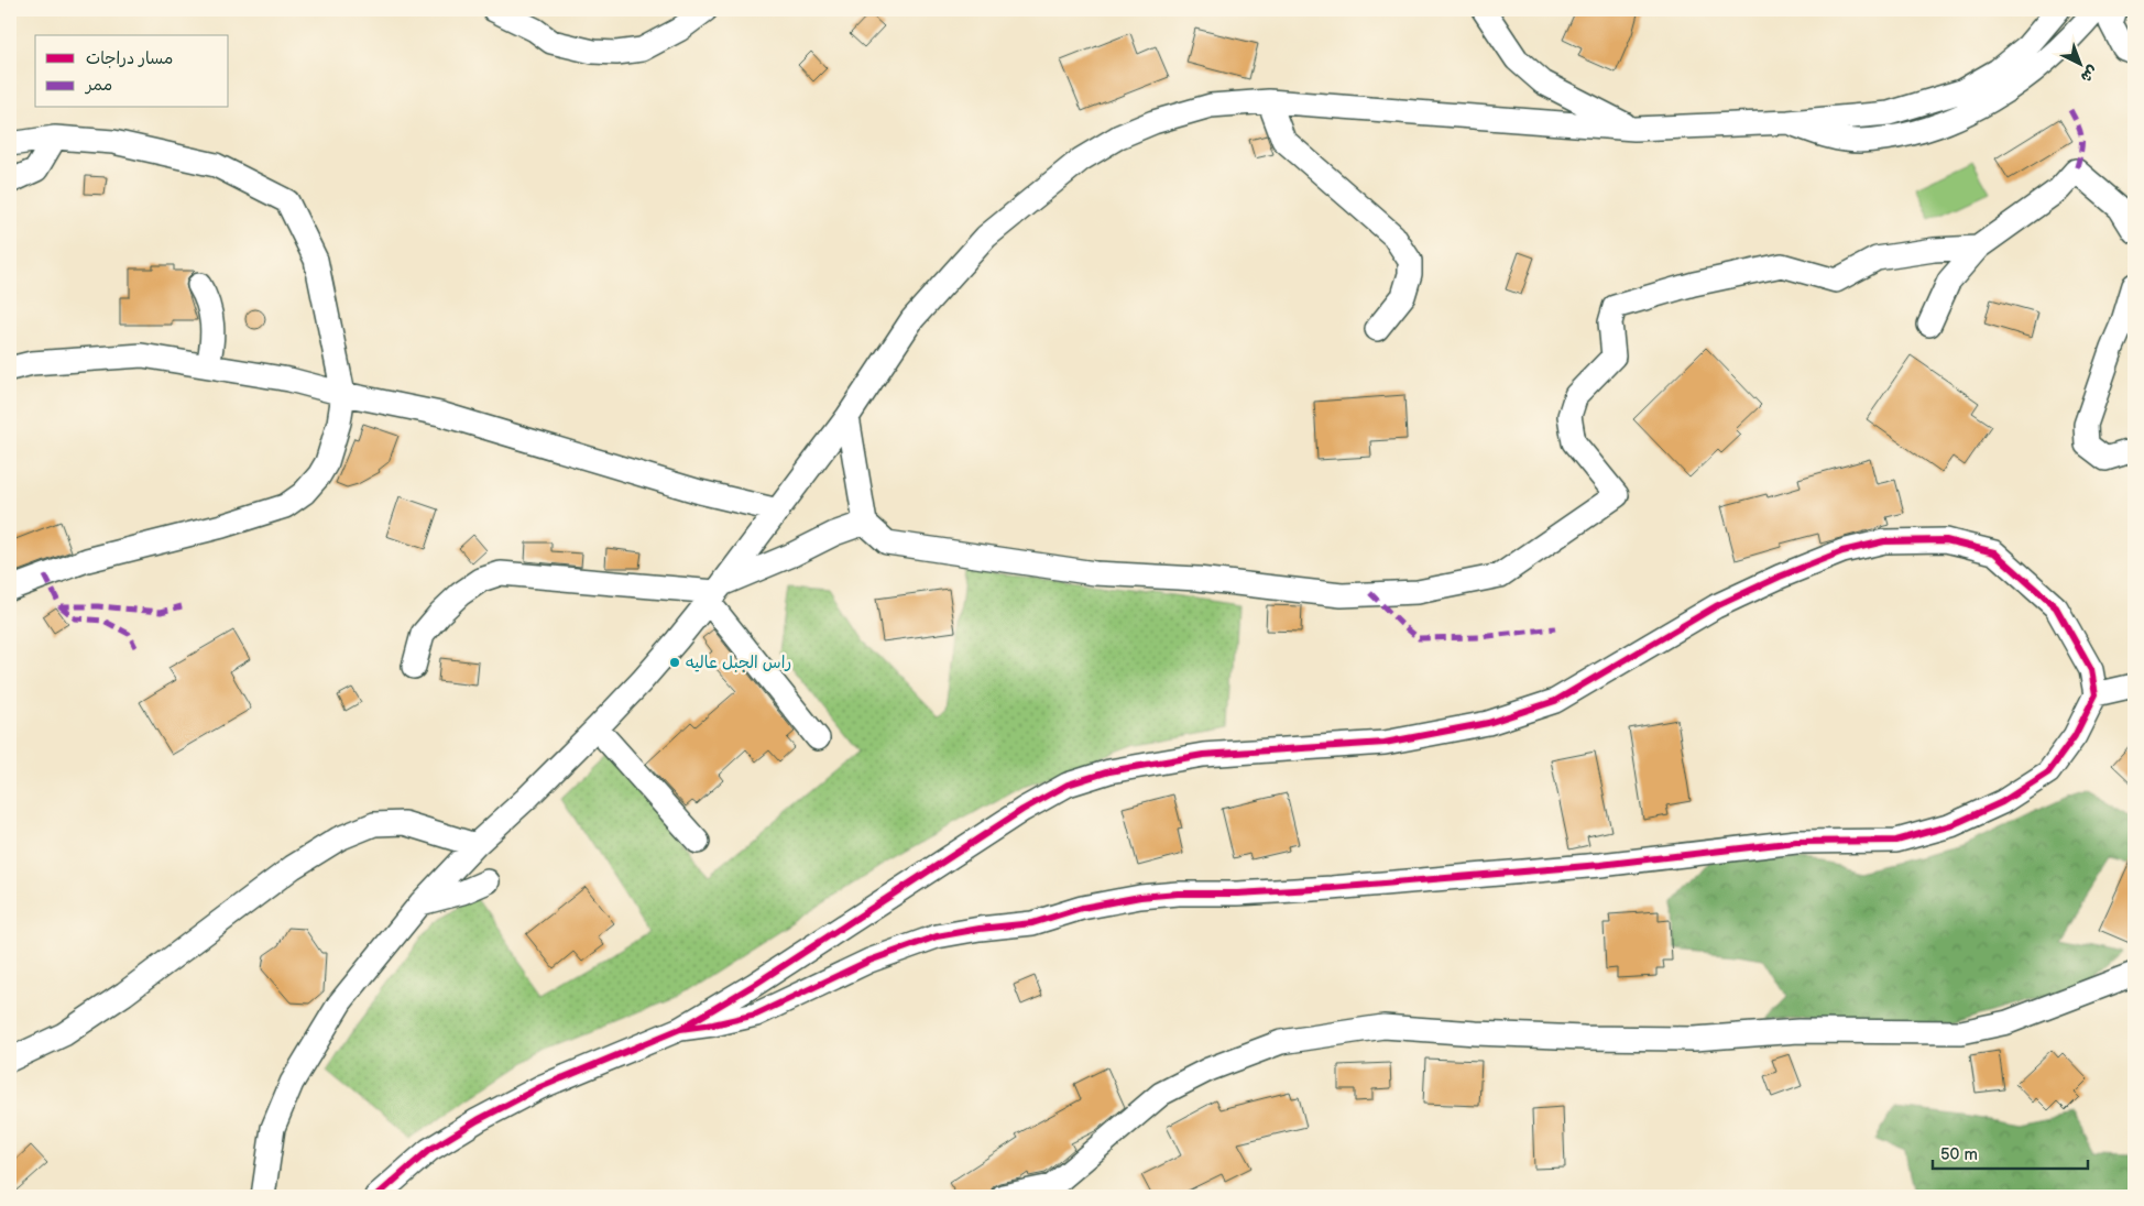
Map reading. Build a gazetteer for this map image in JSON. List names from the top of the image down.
{
  "places": ["راس الجبل عاليه"],
  "legend": ["مسار دراجات", "ممر"],
  "scale_bar": "50 m",
  "north": "bottom right"
}
